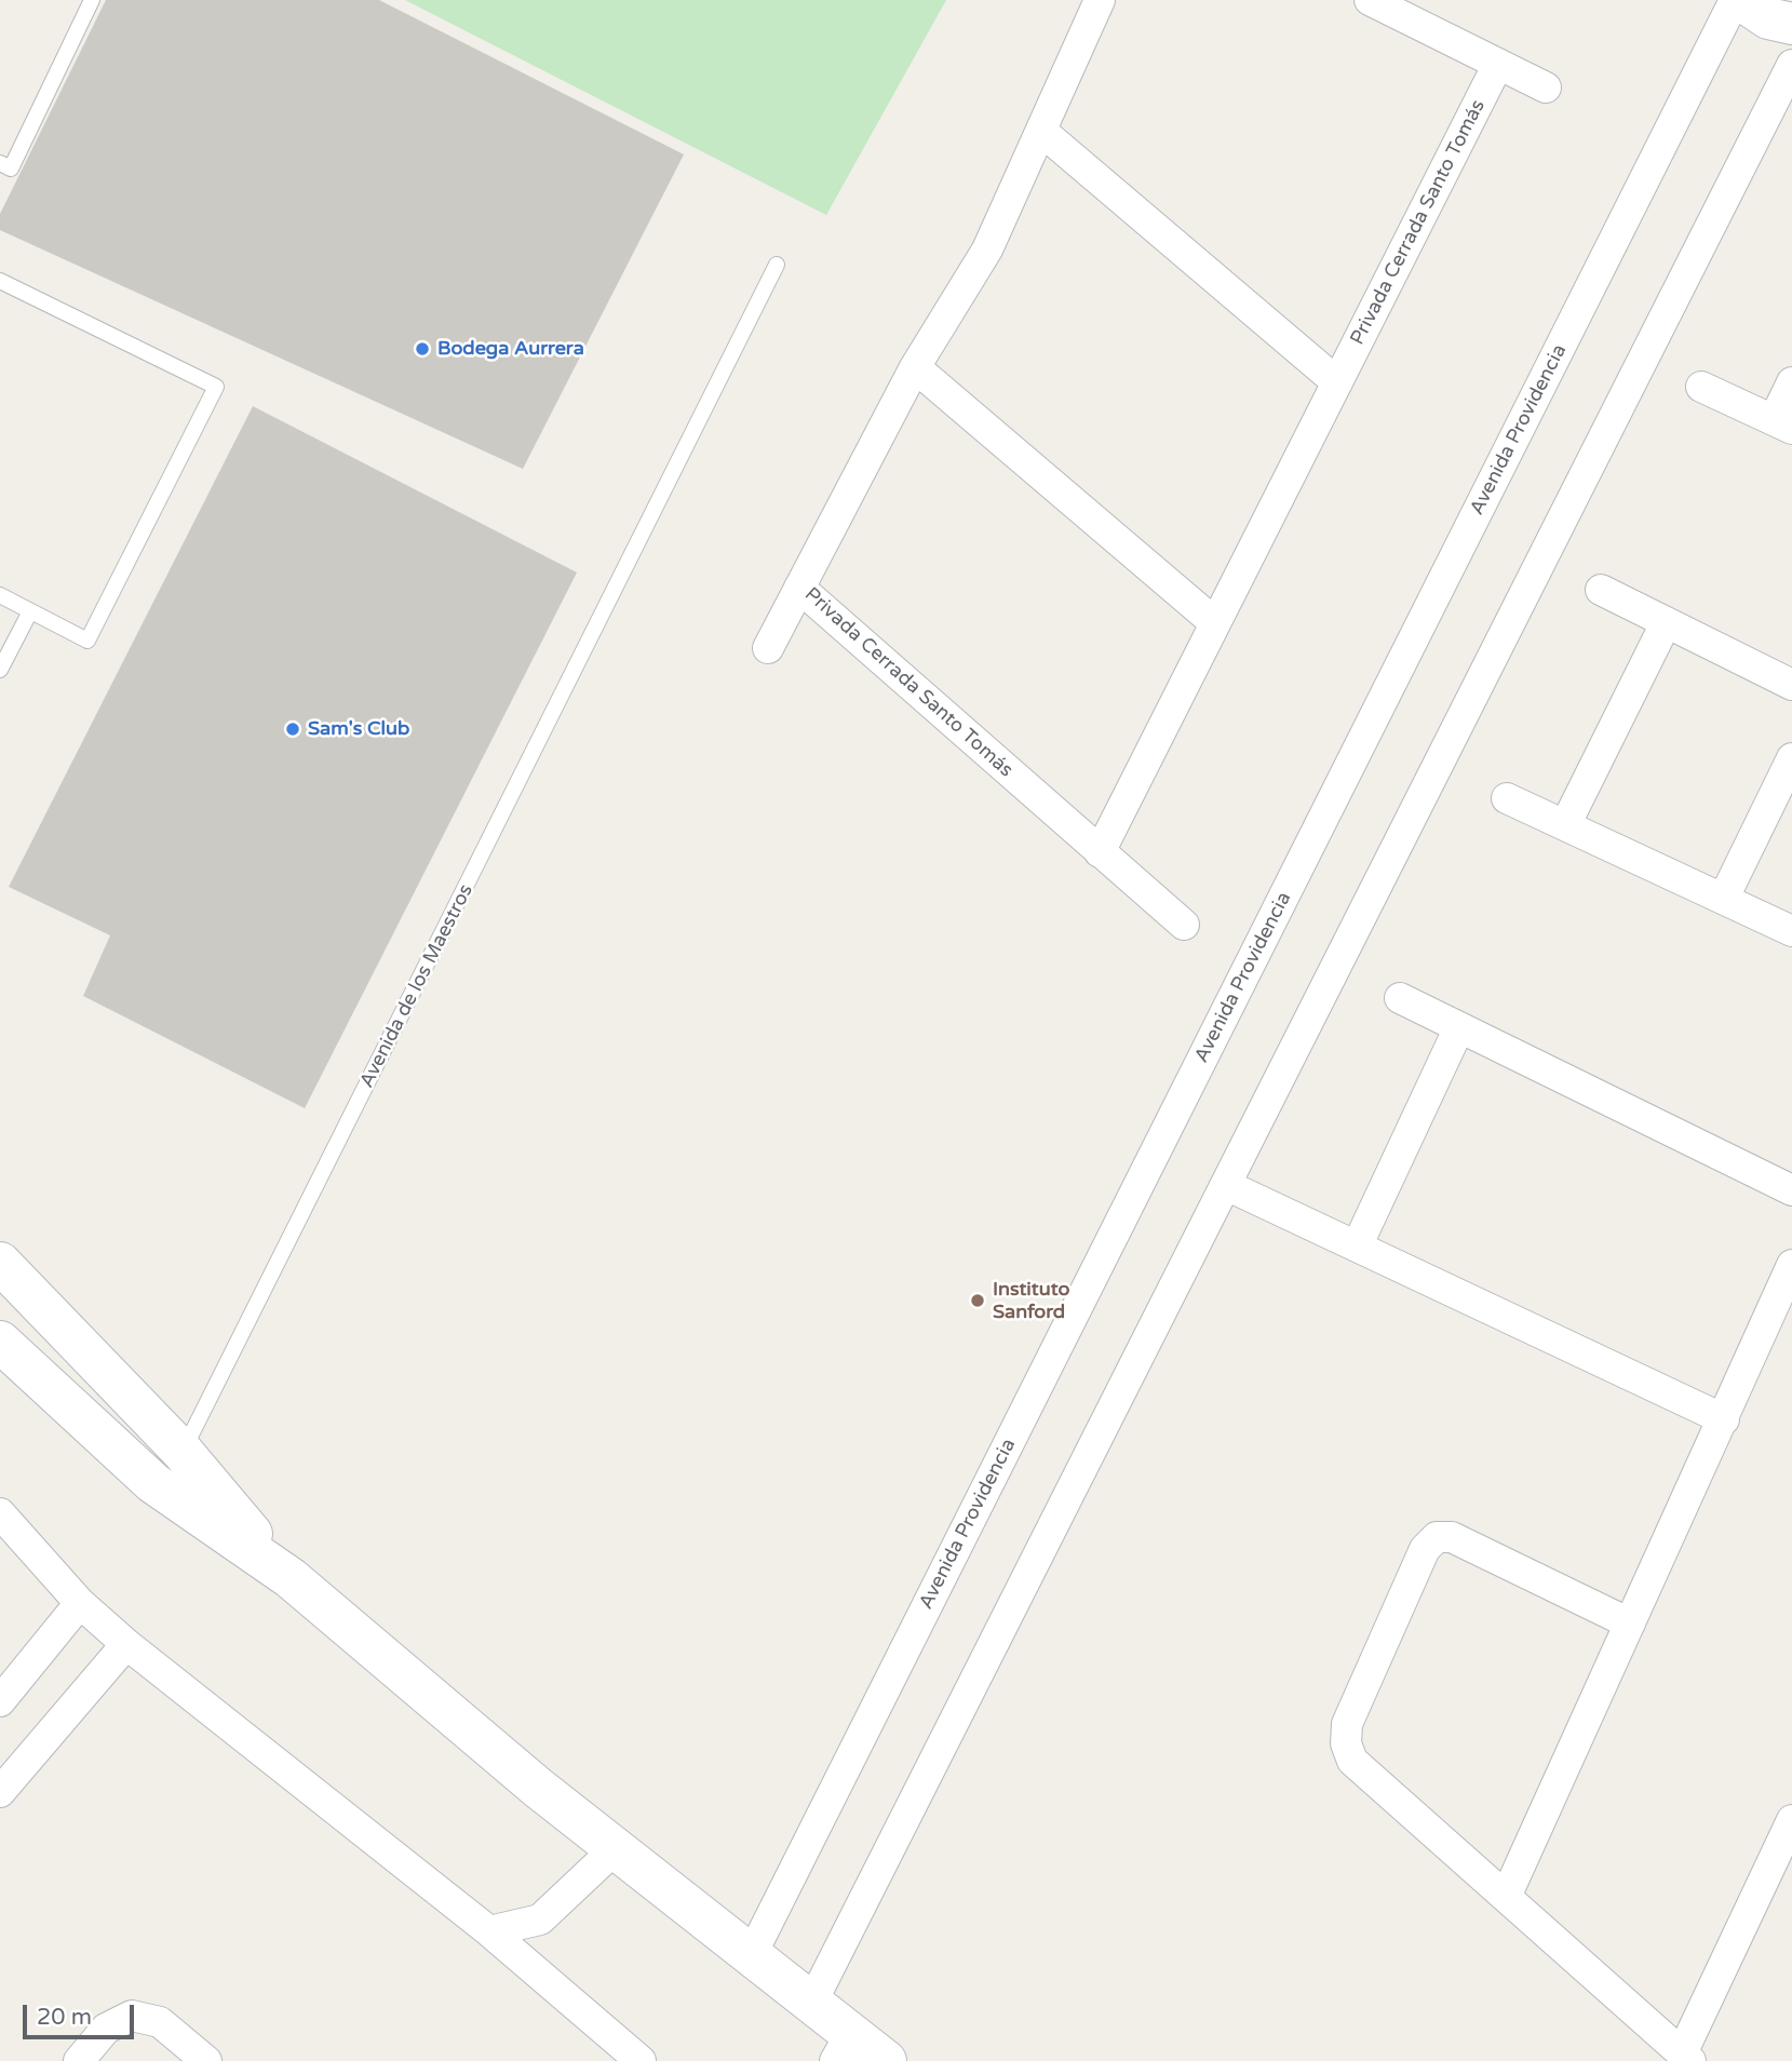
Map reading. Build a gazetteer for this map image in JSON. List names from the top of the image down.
{
  "streets": {
    "street": ["Privada Cerrada Santo Tomás", "Avenida Providencia"],
    "lane": ["Avenida de los Maestros"]
  },
  "places": ["Bodega Aurrera", "Sam's Club", "Instituto Sanford"],
  "scale_bar": "20 m"
}
